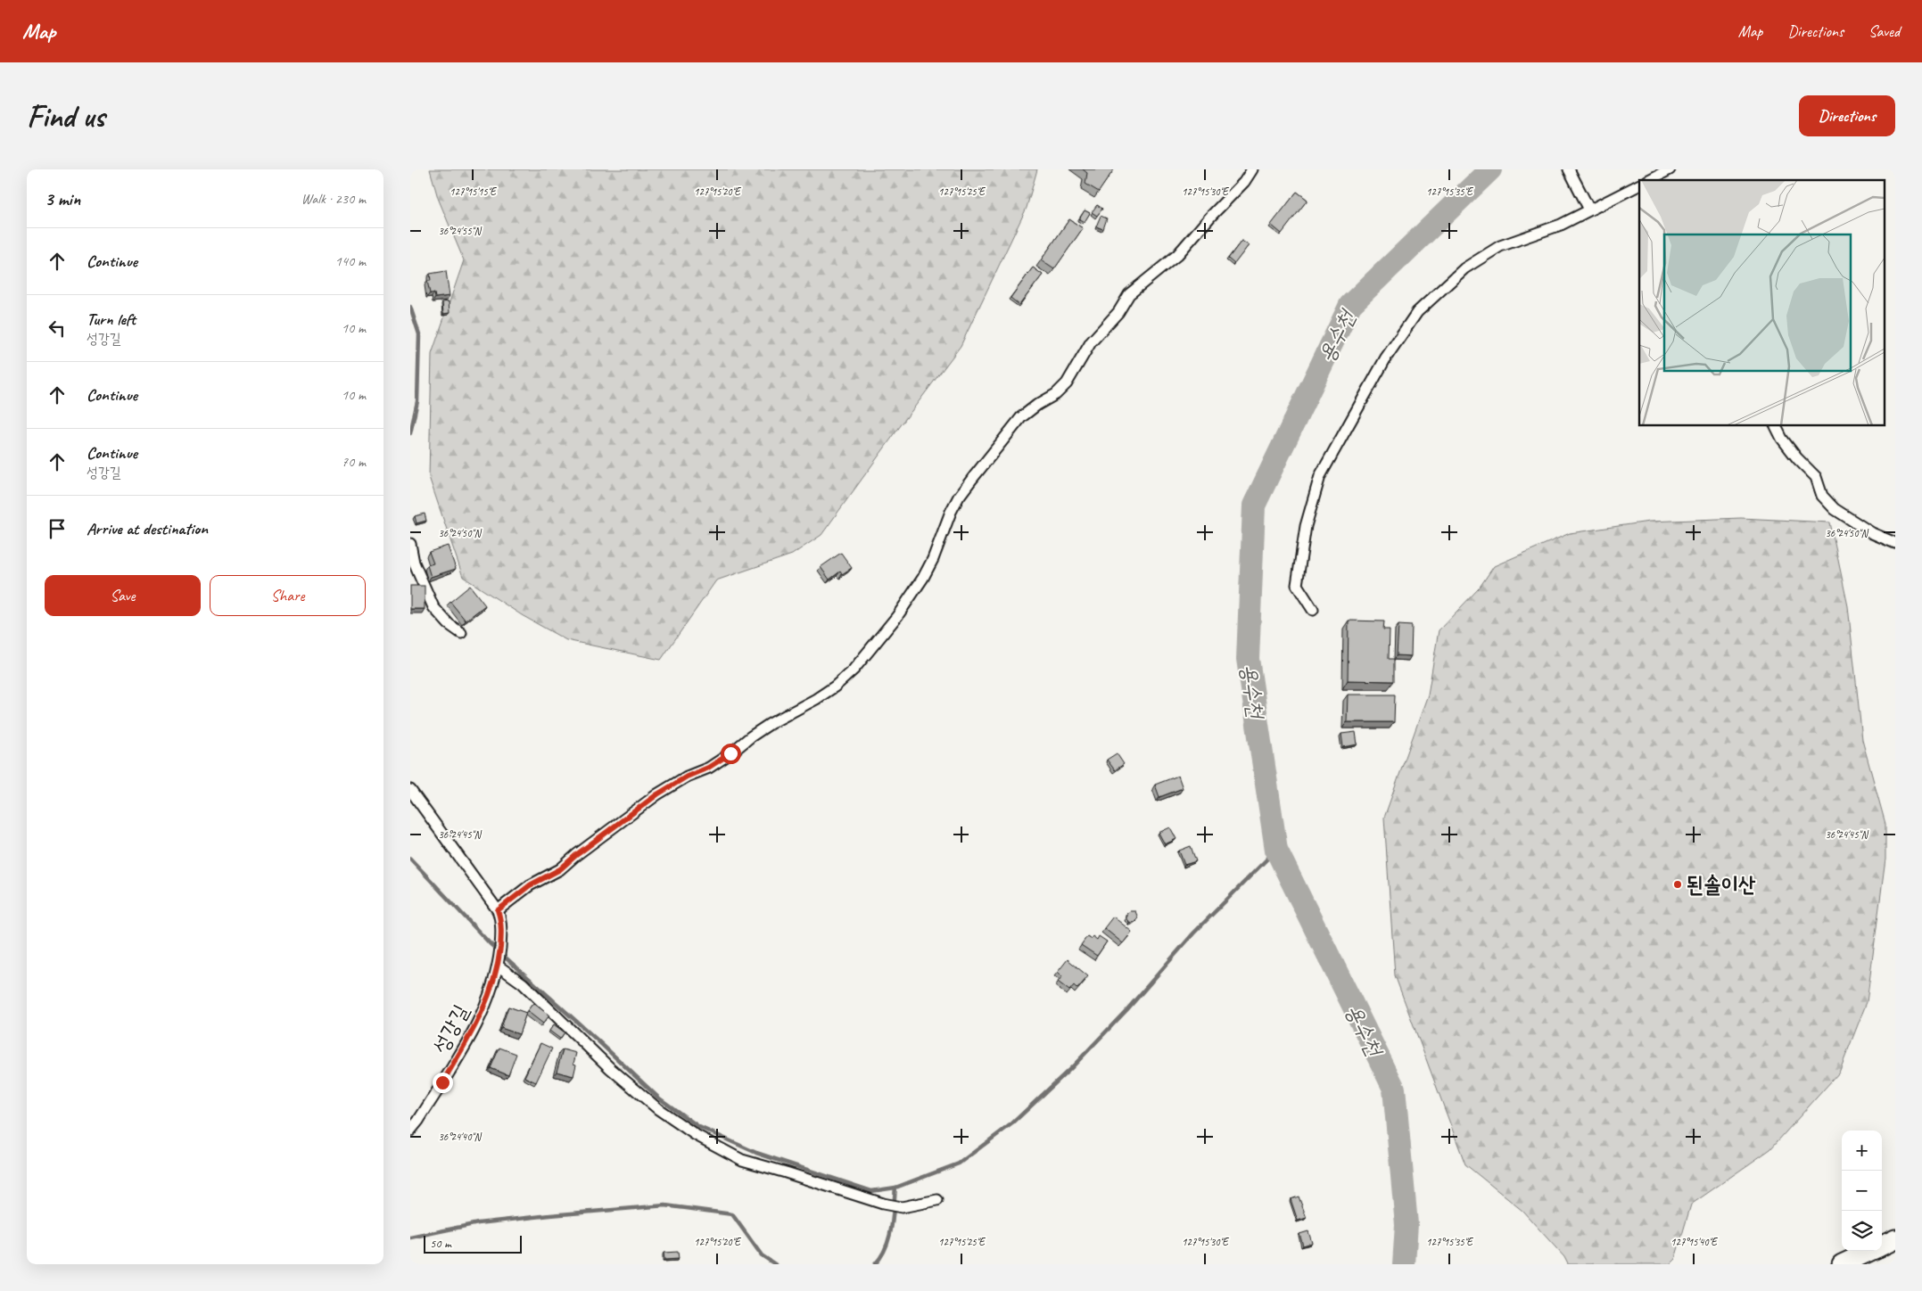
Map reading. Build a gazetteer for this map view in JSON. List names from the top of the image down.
{
  "streets": {
    "street": ["성강길"]
  },
  "water": ["용수천"],
  "places": ["된솔이산"],
  "scale_bar": "50 m",
  "page": {
    "header": "Map",
    "nav": ["Map", "Directions", "Saved"],
    "buttons": [
      "Directions",
      ["Save", "Share"]
    ],
    "title": "Find us",
    "heading": ["3 min", "Walk · 230 m"],
    "list": [
      ["Continue", "140 m"],
      ["Turn left", "성강길", "10 m"],
      ["Continue", "10 m"],
      ["Continue", "성강길", "70 m"],
      "Arrive at destination"
    ],
    "map_buttons": ["+", "−"],
    "scale": "50 m"
  },
  "coordinates": [
    "127°15'15\"E",
    "127°15'20\"E",
    "127°15'25\"E",
    "127°15'30\"E",
    "127°15'35\"E",
    "36°24'55\"N",
    "36°24'50\"N",
    "36°24'45\"N",
    "36°24'40\"N",
    "127°15'40\"E"
  ]
}
